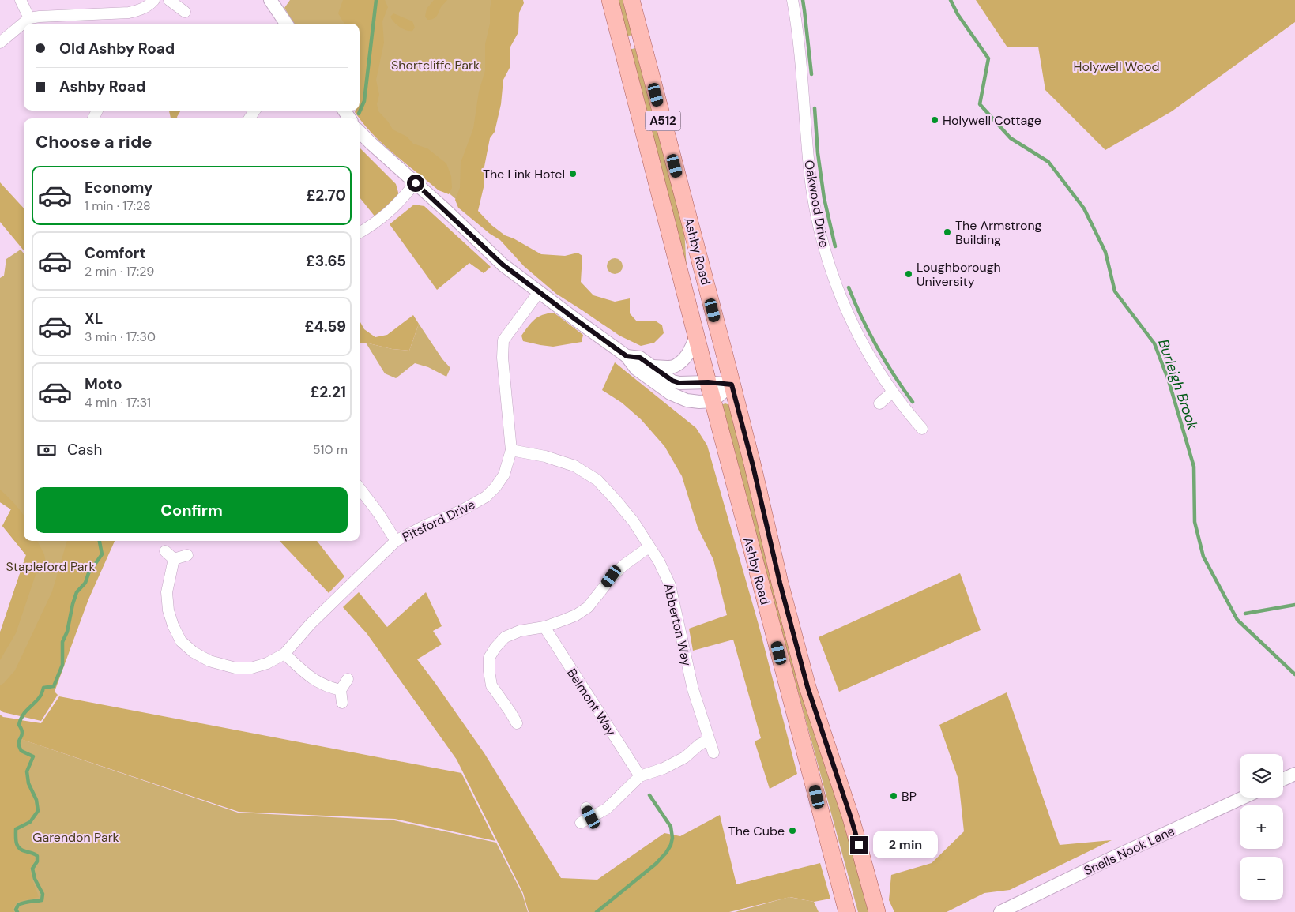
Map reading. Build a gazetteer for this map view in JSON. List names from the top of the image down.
{
  "streets": {
    "main road": ["A512", "Ashby Road"],
    "street": [
      "Oakwood Drive",
      "Pitsford Drive",
      "Abberton Way",
      "Belmont Way",
      "Snells Nook Lane"
    ]
  },
  "crossings": [
    ["Pitsford Drive", "Abberton Way"]
  ],
  "water": ["Burleigh Brook"],
  "parks": [
    "Shortcliffe Park",
    "Holywell Wood",
    "Stapleford Park",
    "Garendon Park"
  ],
  "places": [
    "Holywell Cottage",
    "The Link Hotel",
    "The Armstrong Building",
    "Loughborough University",
    "BP",
    "The Cube"
  ],
  "page": {
    "banner": ["Old Ashby Road", "Ashby Road"],
    "heading": "Choose a ride",
    "list": [
      {
        "name": "Economy",
        "note": "1 min · 17:28",
        "value": "£2.70"
      },
      {
        "name": "Comfort",
        "note": "2 min · 17:29",
        "value": "£3.65"
      },
      {
        "name": "XL",
        "note": "3 min · 17:30",
        "value": "£4.59"
      },
      {
        "name": "Moto",
        "note": "4 min · 17:31",
        "value": "£2.21"
      }
    ],
    "pay": ["Cash", "510 m"],
    "buttons": "Confirm",
    "map_buttons": ["+", "−"],
    "bubble": "2 min"
  }
}
